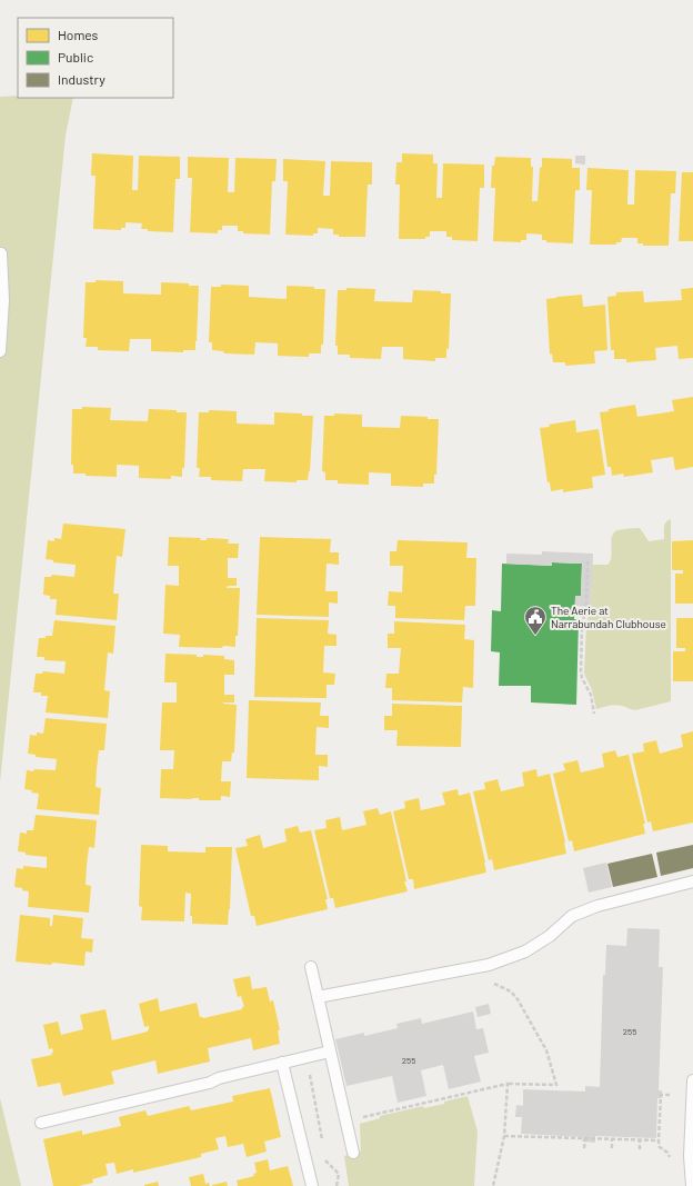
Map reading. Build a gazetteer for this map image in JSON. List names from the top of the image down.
{
  "places": {
    "public building": ["The Aerie at Narrabundah Clubhouse"]
  },
  "house_numbers": ["255", "255"],
  "legend": ["Homes", "Public", "Industry"]
}
